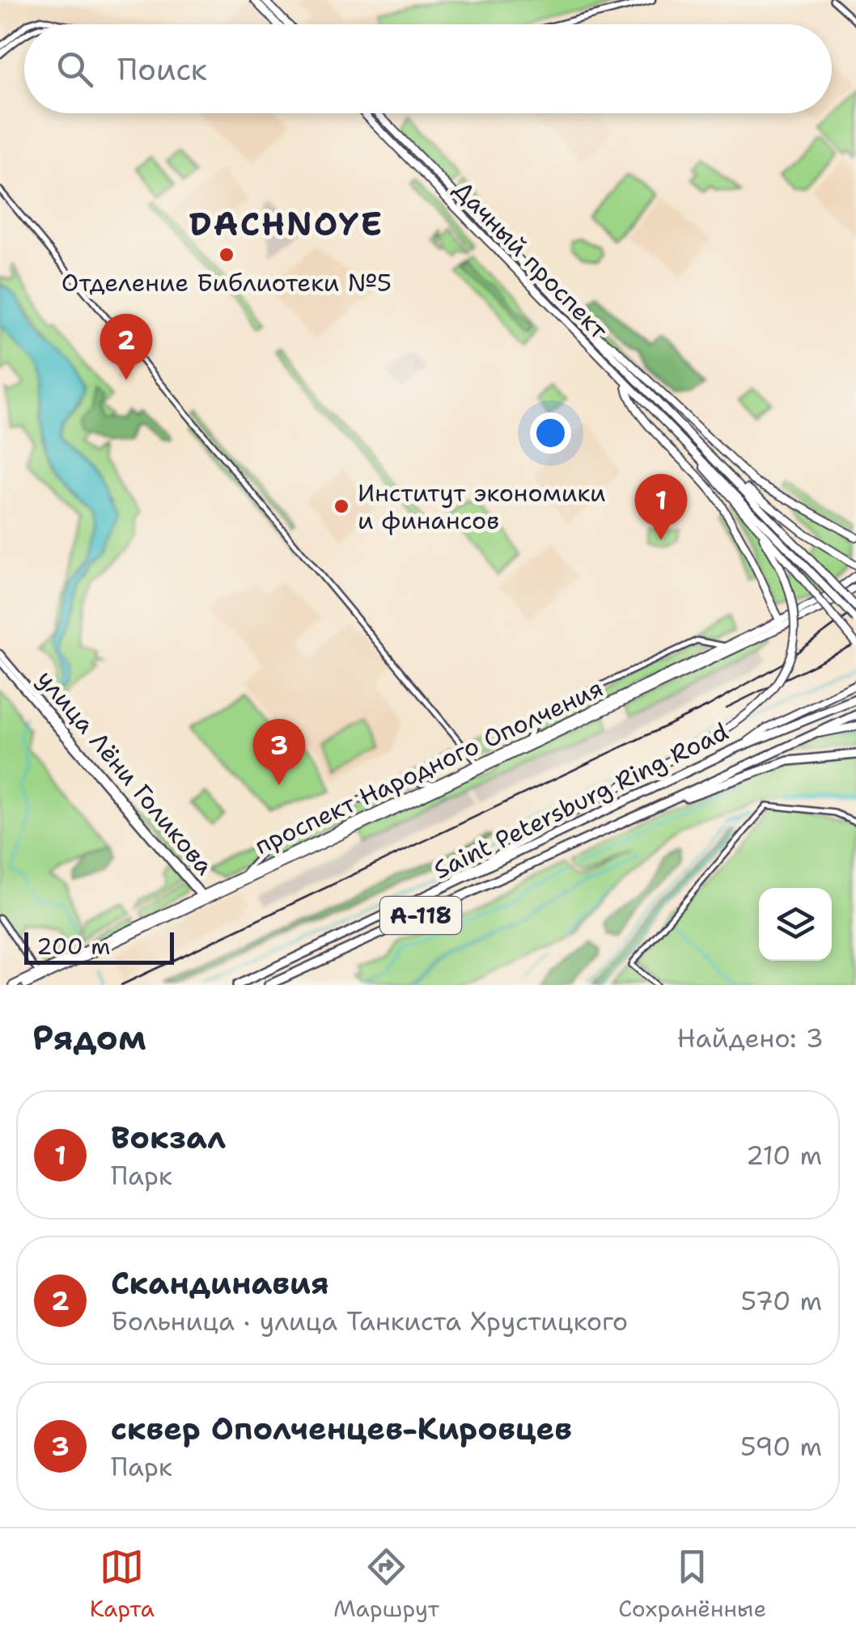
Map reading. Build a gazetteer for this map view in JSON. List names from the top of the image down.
{
  "streets": {
    "highway": ["Saint Petersburg Ring Road", "А-118"],
    "main road": ["Дачный проспект", "проспект Народного Ополчения"],
    "street": ["улица Лёни Голикова"]
  },
  "crossings": [
    ["проспект Народного Ополчения", "улица Лёни Голикова"]
  ],
  "districts": ["DACHNOYE"],
  "places": ["Отделение Библиотеки №5", "Институт экономики и финансов"],
  "scale_bar": "200 m",
  "page": {
    "search": "Поиск",
    "pins": ["2", "1", "3"],
    "scale": "200 m",
    "heading": ["Рядом", "Найдено: 3"],
    "list": [
      {
        "mark": "1",
        "name": "Вокзал",
        "note": "Парк",
        "value": "210 m"
      },
      {
        "mark": "2",
        "name": "Скандинавия",
        "note": "Больница · улица Танкиста Хрустицкого",
        "value": "570 m"
      },
      {
        "mark": "3",
        "name": "сквер Ополченцев-Кировцев",
        "note": "Парк",
        "value": "590 m"
      }
    ],
    "nav": ["Карта", "Маршрут", "Сохранённые"]
  }
}
